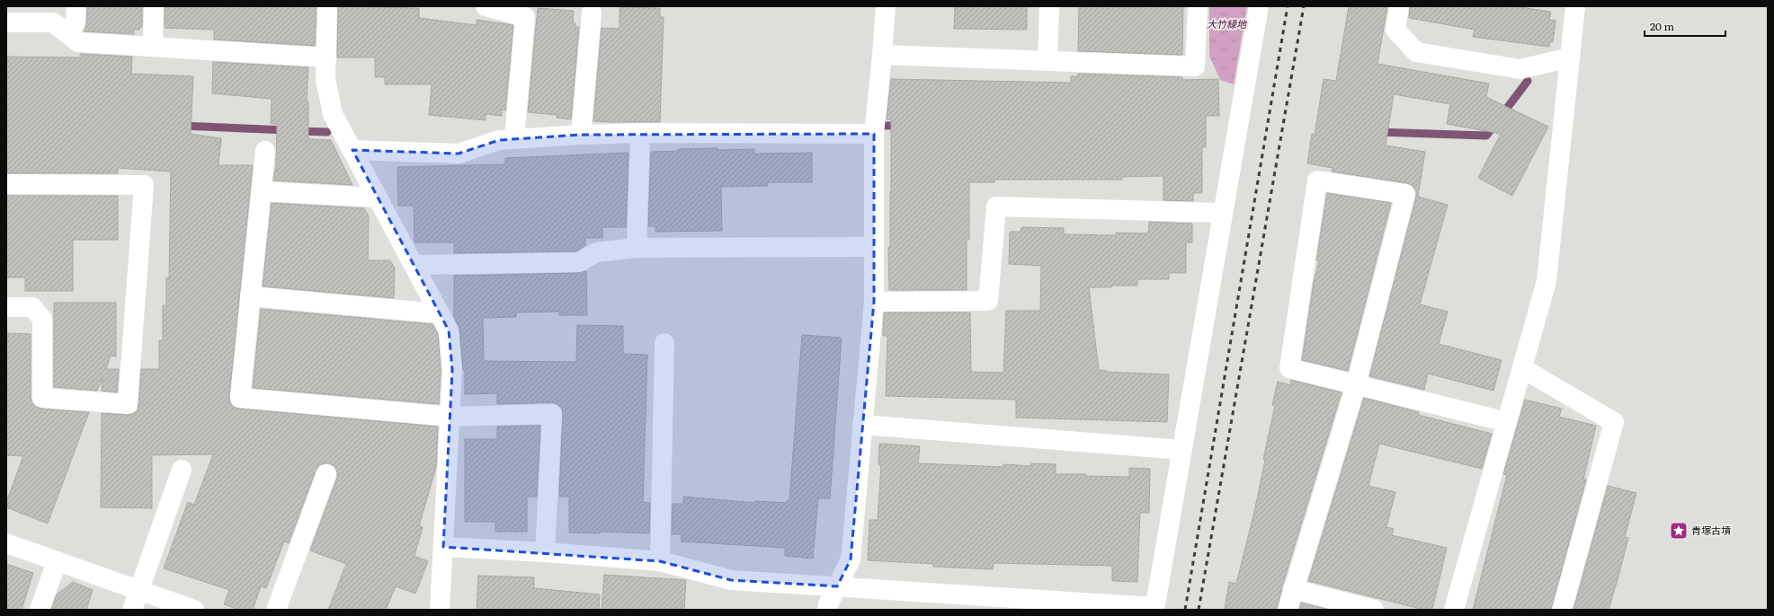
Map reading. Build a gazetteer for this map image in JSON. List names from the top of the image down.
{
  "parks": ["大竹緑地"],
  "places": {
    "place": ["青塚古墳"]
  },
  "scale_bar": "20 m"
}
